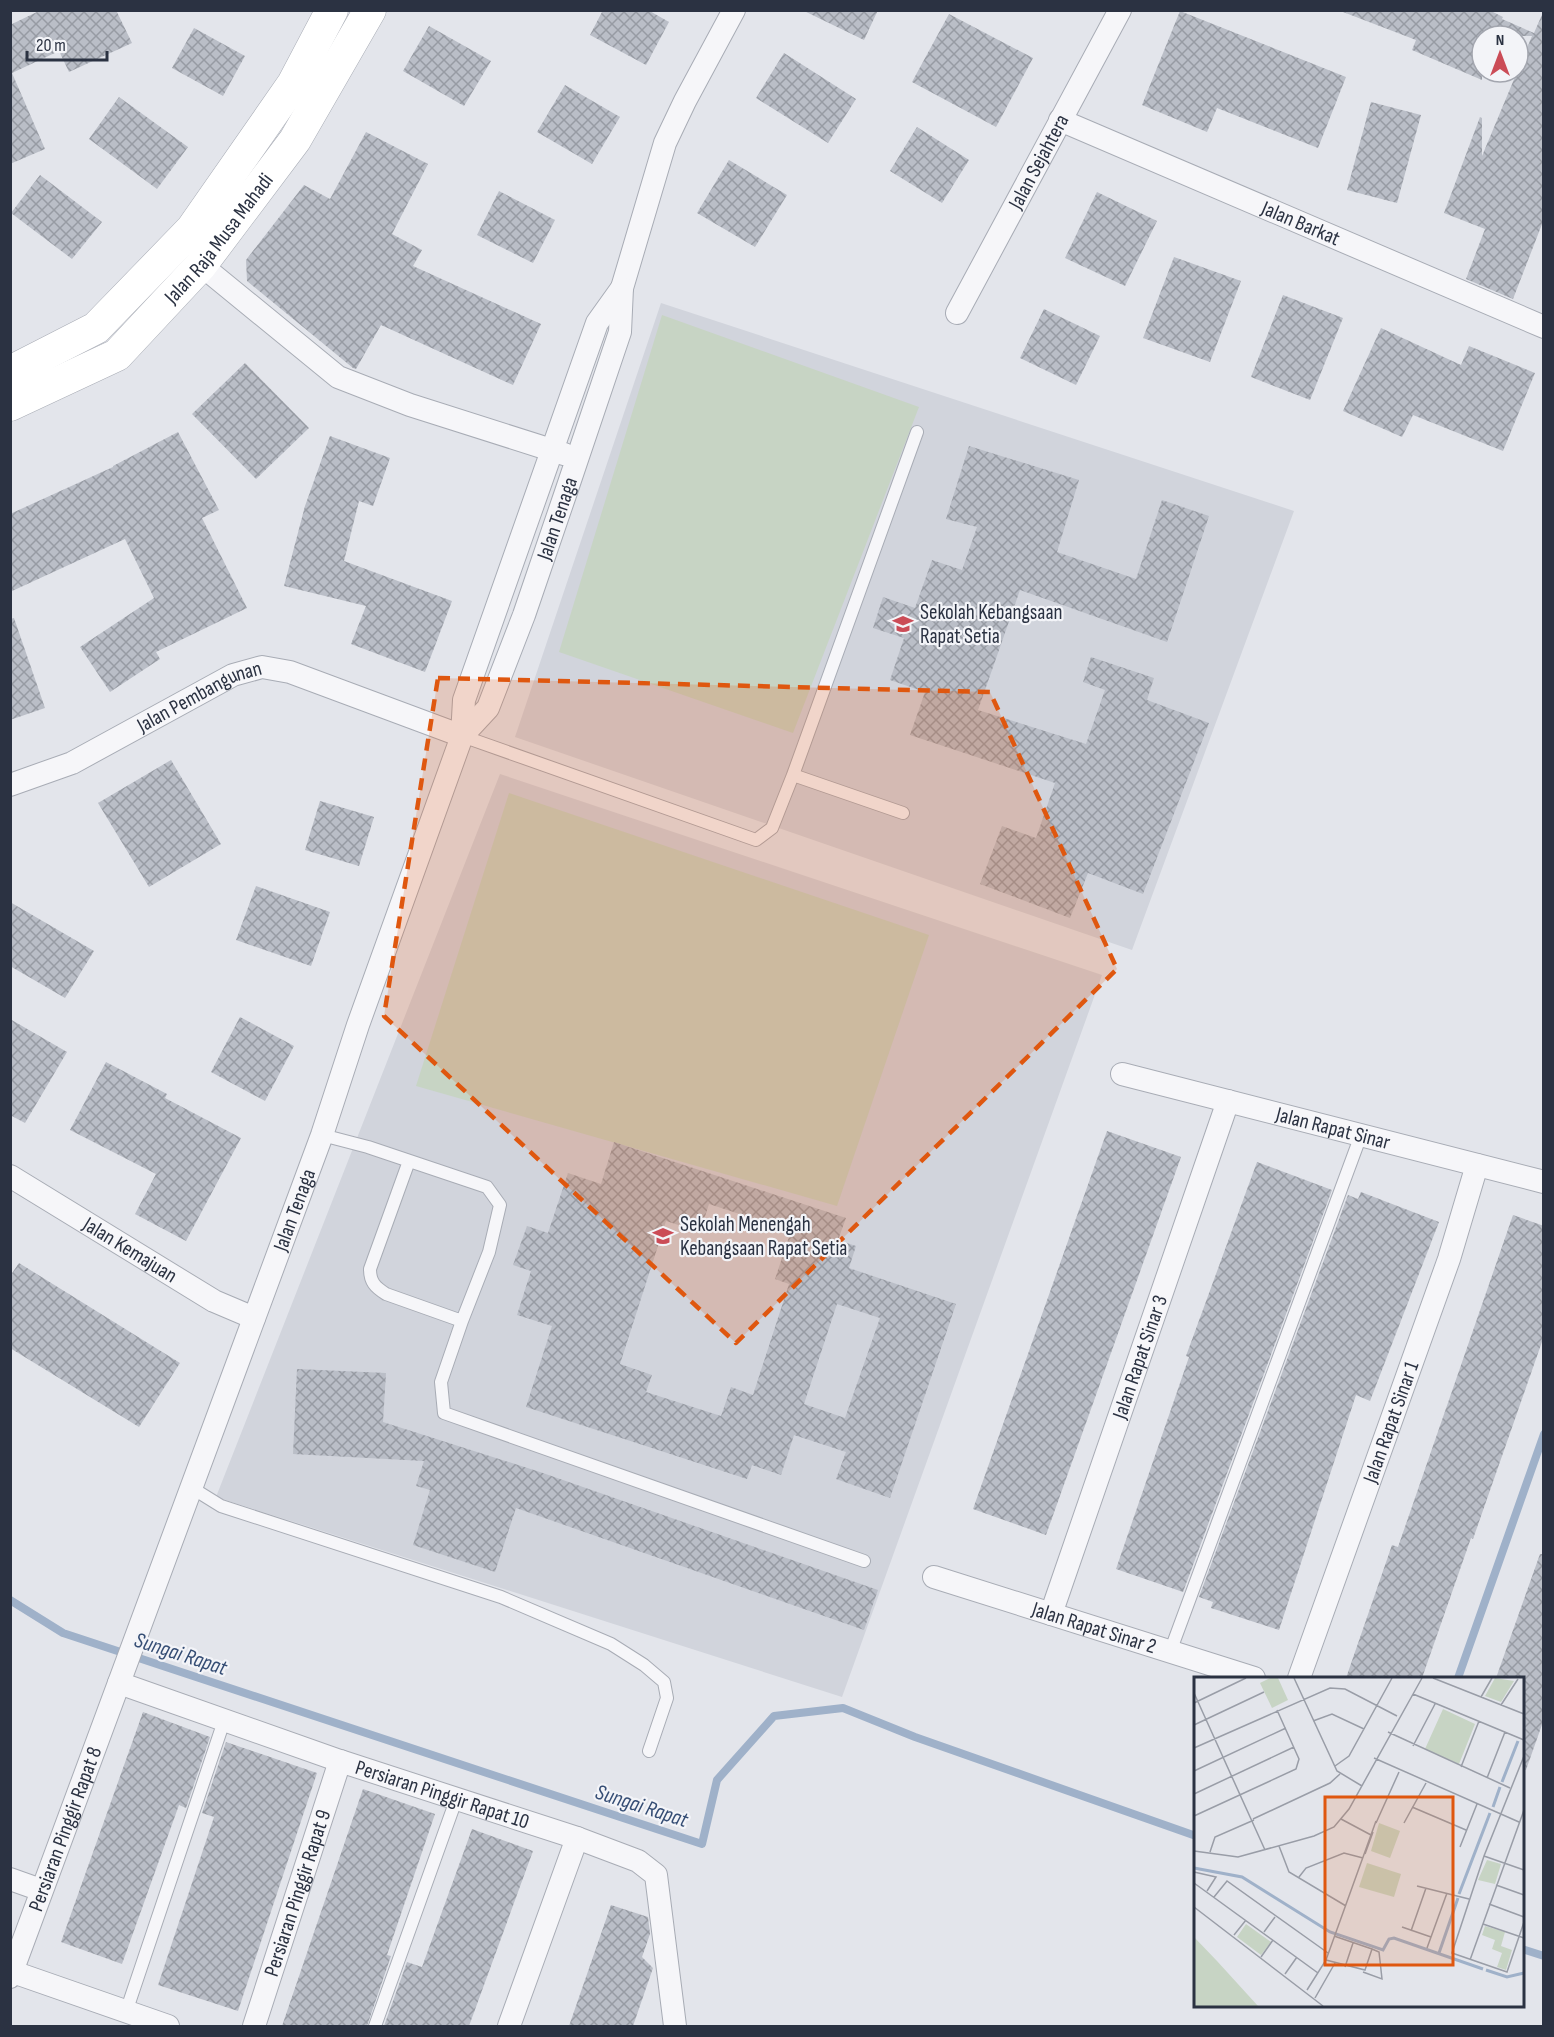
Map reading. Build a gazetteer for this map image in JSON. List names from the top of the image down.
{
  "streets": {
    "main road": ["Jalan Raja Musa Mahadi"],
    "street": [
      "Jalan Sejahtera",
      "Jalan Barkat",
      "Jalan Tenaga",
      "Jalan Pembangunan",
      "Jalan Rapat Sinar",
      "Jalan Kemajuan",
      "Jalan Rapat Sinar 3",
      "Jalan Rapat Sinar 1",
      "Jalan Rapat Sinar 2",
      "Persiaran Pinggir Rapat 10",
      "Persiaran Pinggir Rapat 8",
      "Persiaran Pinggir Rapat 9"
    ]
  },
  "crossings": [
    ["Jalan Sejahtera", "Jalan Barkat"],
    ["Jalan Tenaga", "Jalan Pembangunan"],
    ["Jalan Tenaga", "Jalan Kemajuan"],
    ["Jalan Tenaga", "Persiaran Pinggir Rapat 10"],
    ["Jalan Tenaga", "Persiaran Pinggir Rapat 8"],
    ["Jalan Rapat Sinar", "Jalan Rapat Sinar 3"],
    ["Jalan Rapat Sinar", "Jalan Rapat Sinar 1"],
    ["Jalan Rapat Sinar 3", "Jalan Rapat Sinar 2"],
    ["Persiaran Pinggir Rapat 10", "Persiaran Pinggir Rapat 8"],
    ["Persiaran Pinggir Rapat 10", "Persiaran Pinggir Rapat 9"]
  ],
  "water": ["Sungai Rapat"],
  "places": {
    "school or university": ["Sekolah Kebangsaan Rapat Setia", "Sekolah Menengah Kebangsaan Rapat Setia"]
  },
  "scale_bar": "20 m",
  "north": "top"
}
